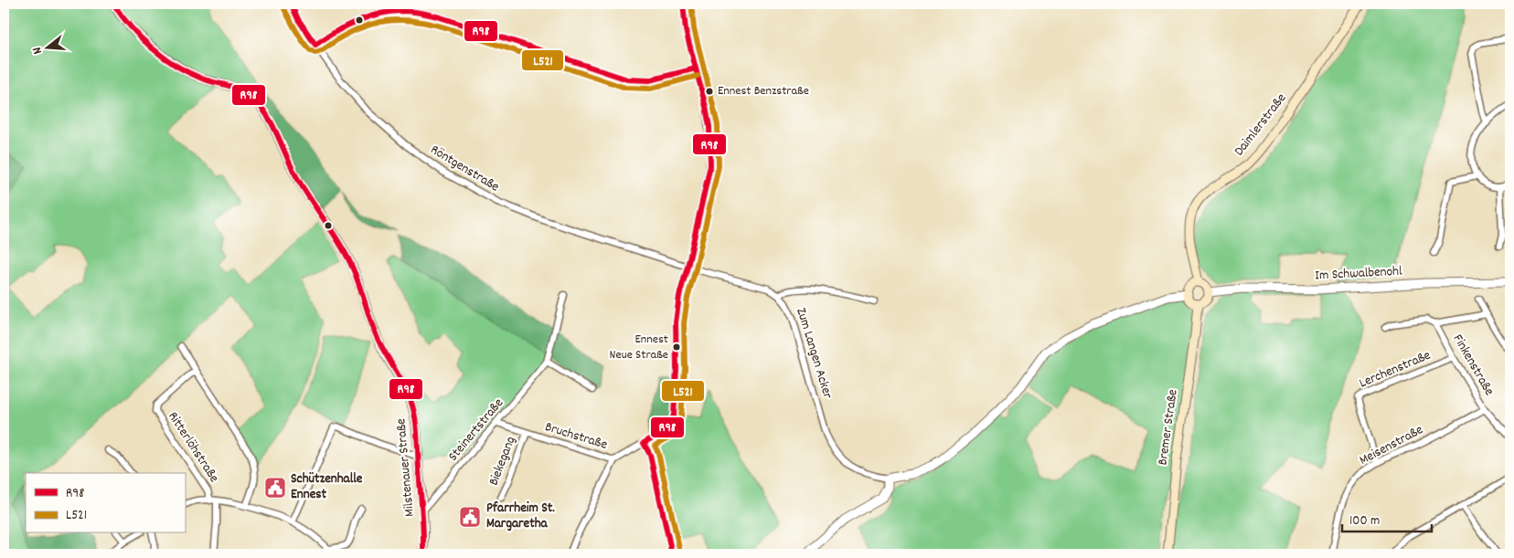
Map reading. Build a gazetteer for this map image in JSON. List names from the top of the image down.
{
  "streets": {
    "main road": ["Daimlerstraße", "Bremer Straße"],
    "street": [
      "Röntgenstraße",
      "Im Schwalbenohl",
      "Zum Langen Acker",
      "Finkenstraße",
      "Lerchenstraße",
      "Steinertstraße",
      "Bruchstraße",
      "Meisenstraße",
      "Ritterlöhstraße",
      "Biekegang",
      "Milstenauer Straße"
    ]
  },
  "crossings": [
    ["Daimlerstraße", "Im Schwalbenohl"],
    ["Daimlerstraße", "Bremer Straße"],
    ["Röntgenstraße", "Bruchstraße"],
    ["Im Schwalbenohl", "Bremer Straße"],
    ["Finkenstraße", "Lerchenstraße"],
    ["Finkenstraße", "Meisenstraße"],
    ["Lerchenstraße", "Meisenstraße"],
    ["Steinertstraße", "Bruchstraße"],
    ["Steinertstraße", "Milstenauer Straße"],
    ["Bruchstraße", "Biekegang"]
  ],
  "places": {
    "other": ["Ennest Benzstraße", "Ennest Neue Straße"],
    "public building": ["Schützenhalle Ennest", "Pfarrheim St. Margaretha"]
  },
  "lines": ["transit line R98", "transit line L521"],
  "legend": ["R98", "L521"],
  "scale_bar": "100 m",
  "north": "left"
}
